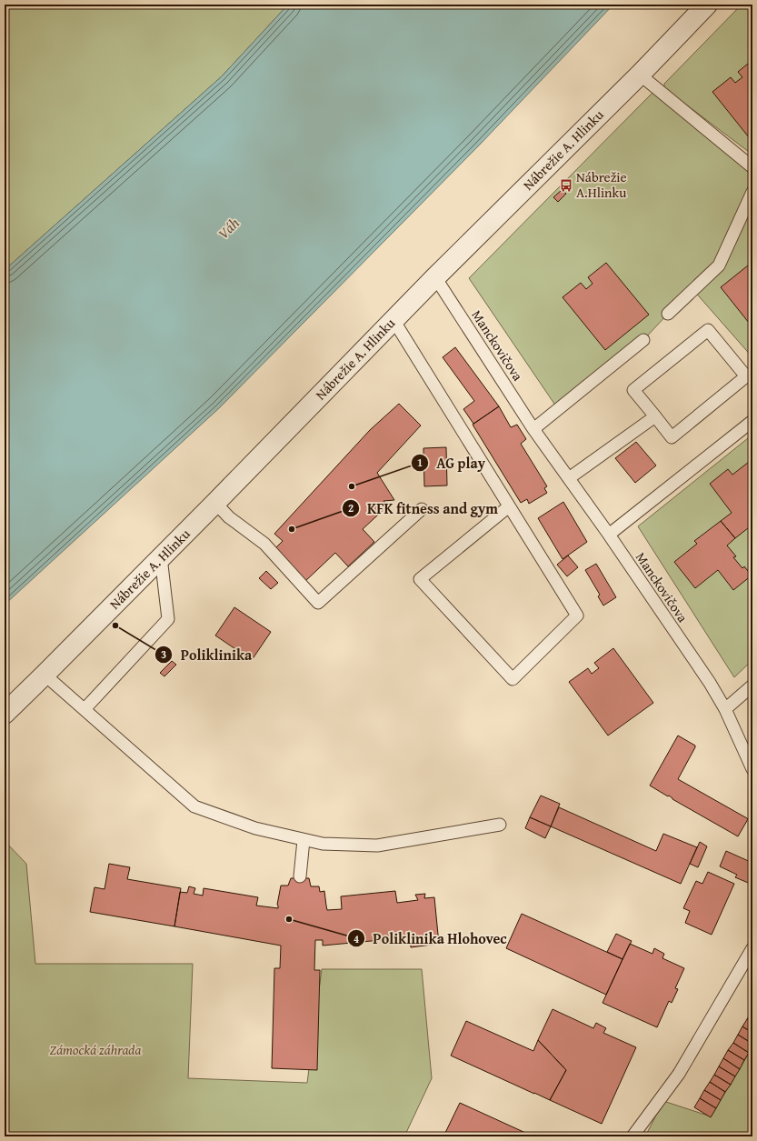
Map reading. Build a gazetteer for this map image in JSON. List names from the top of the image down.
{
  "streets": {
    "street": ["Nábrežie A. Hlinku"],
    "lane": ["Manckovičova"]
  },
  "crossings": [
    ["Nábrežie A. Hlinku", "Manckovičova"]
  ],
  "water": ["Váh"],
  "parks": ["Zámocká záhrada"],
  "places": {
    "bus stop": ["Nábrežie A.Hlinku"],
    "other": [
      "AG play",
      "KFK fitness and gym",
      "Poliklinika",
      "Poliklinika Hlohovec"
    ]
  }
}
